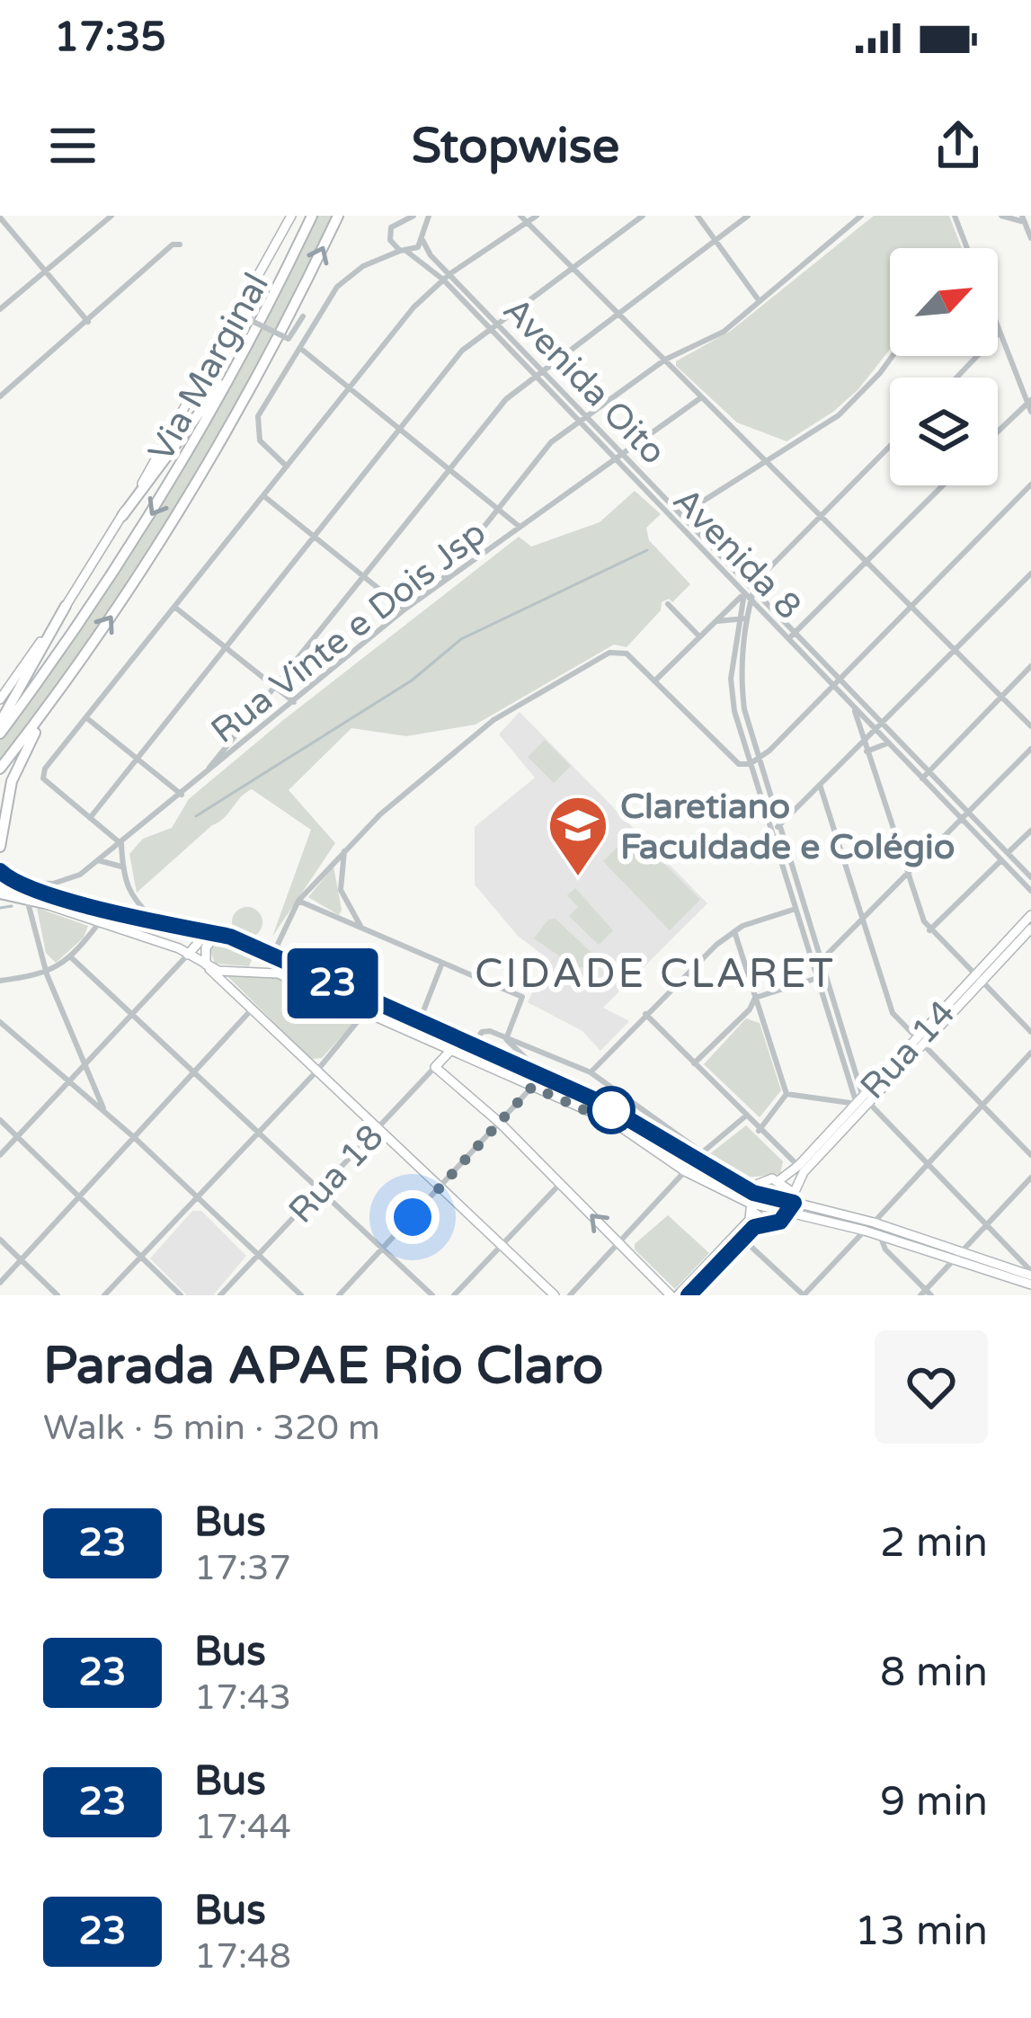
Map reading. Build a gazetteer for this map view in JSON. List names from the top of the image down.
{
  "streets": {
    "main road": ["Via Marginal", "Rua 14", "Rua 18"],
    "street": ["Avenida Oito", "Avenida 8", "Rua Vinte e Dois Jsp"]
  },
  "crossings": [
    ["Avenida Oito", "Avenida 8"],
    ["Avenida Oito", "Rua Vinte e Dois Jsp"],
    ["Avenida 8", "Rua Vinte e Dois Jsp"]
  ],
  "districts": ["CIDADE CLARET"],
  "places": {
    "school or university": ["Claretiano Faculdade e Colégio"]
  },
  "lines": ["bus line 23"],
  "north": "top right",
  "page": {
    "status": "17:35",
    "header": "Stopwise",
    "on_map": "23",
    "heading": ["Parada APAE Rio Claro", "Walk · 5 min · 320 m"],
    "list": [
      {
        "mark": "23",
        "name": "Bus",
        "note": "17:37",
        "value": "2 min"
      },
      {
        "mark": "23",
        "name": "Bus",
        "note": "17:43",
        "value": "8 min"
      },
      {
        "mark": "23",
        "name": "Bus",
        "note": "17:44",
        "value": "9 min"
      },
      {
        "mark": "23",
        "name": "Bus",
        "note": "17:48",
        "value": "13 min"
      }
    ]
  }
}
